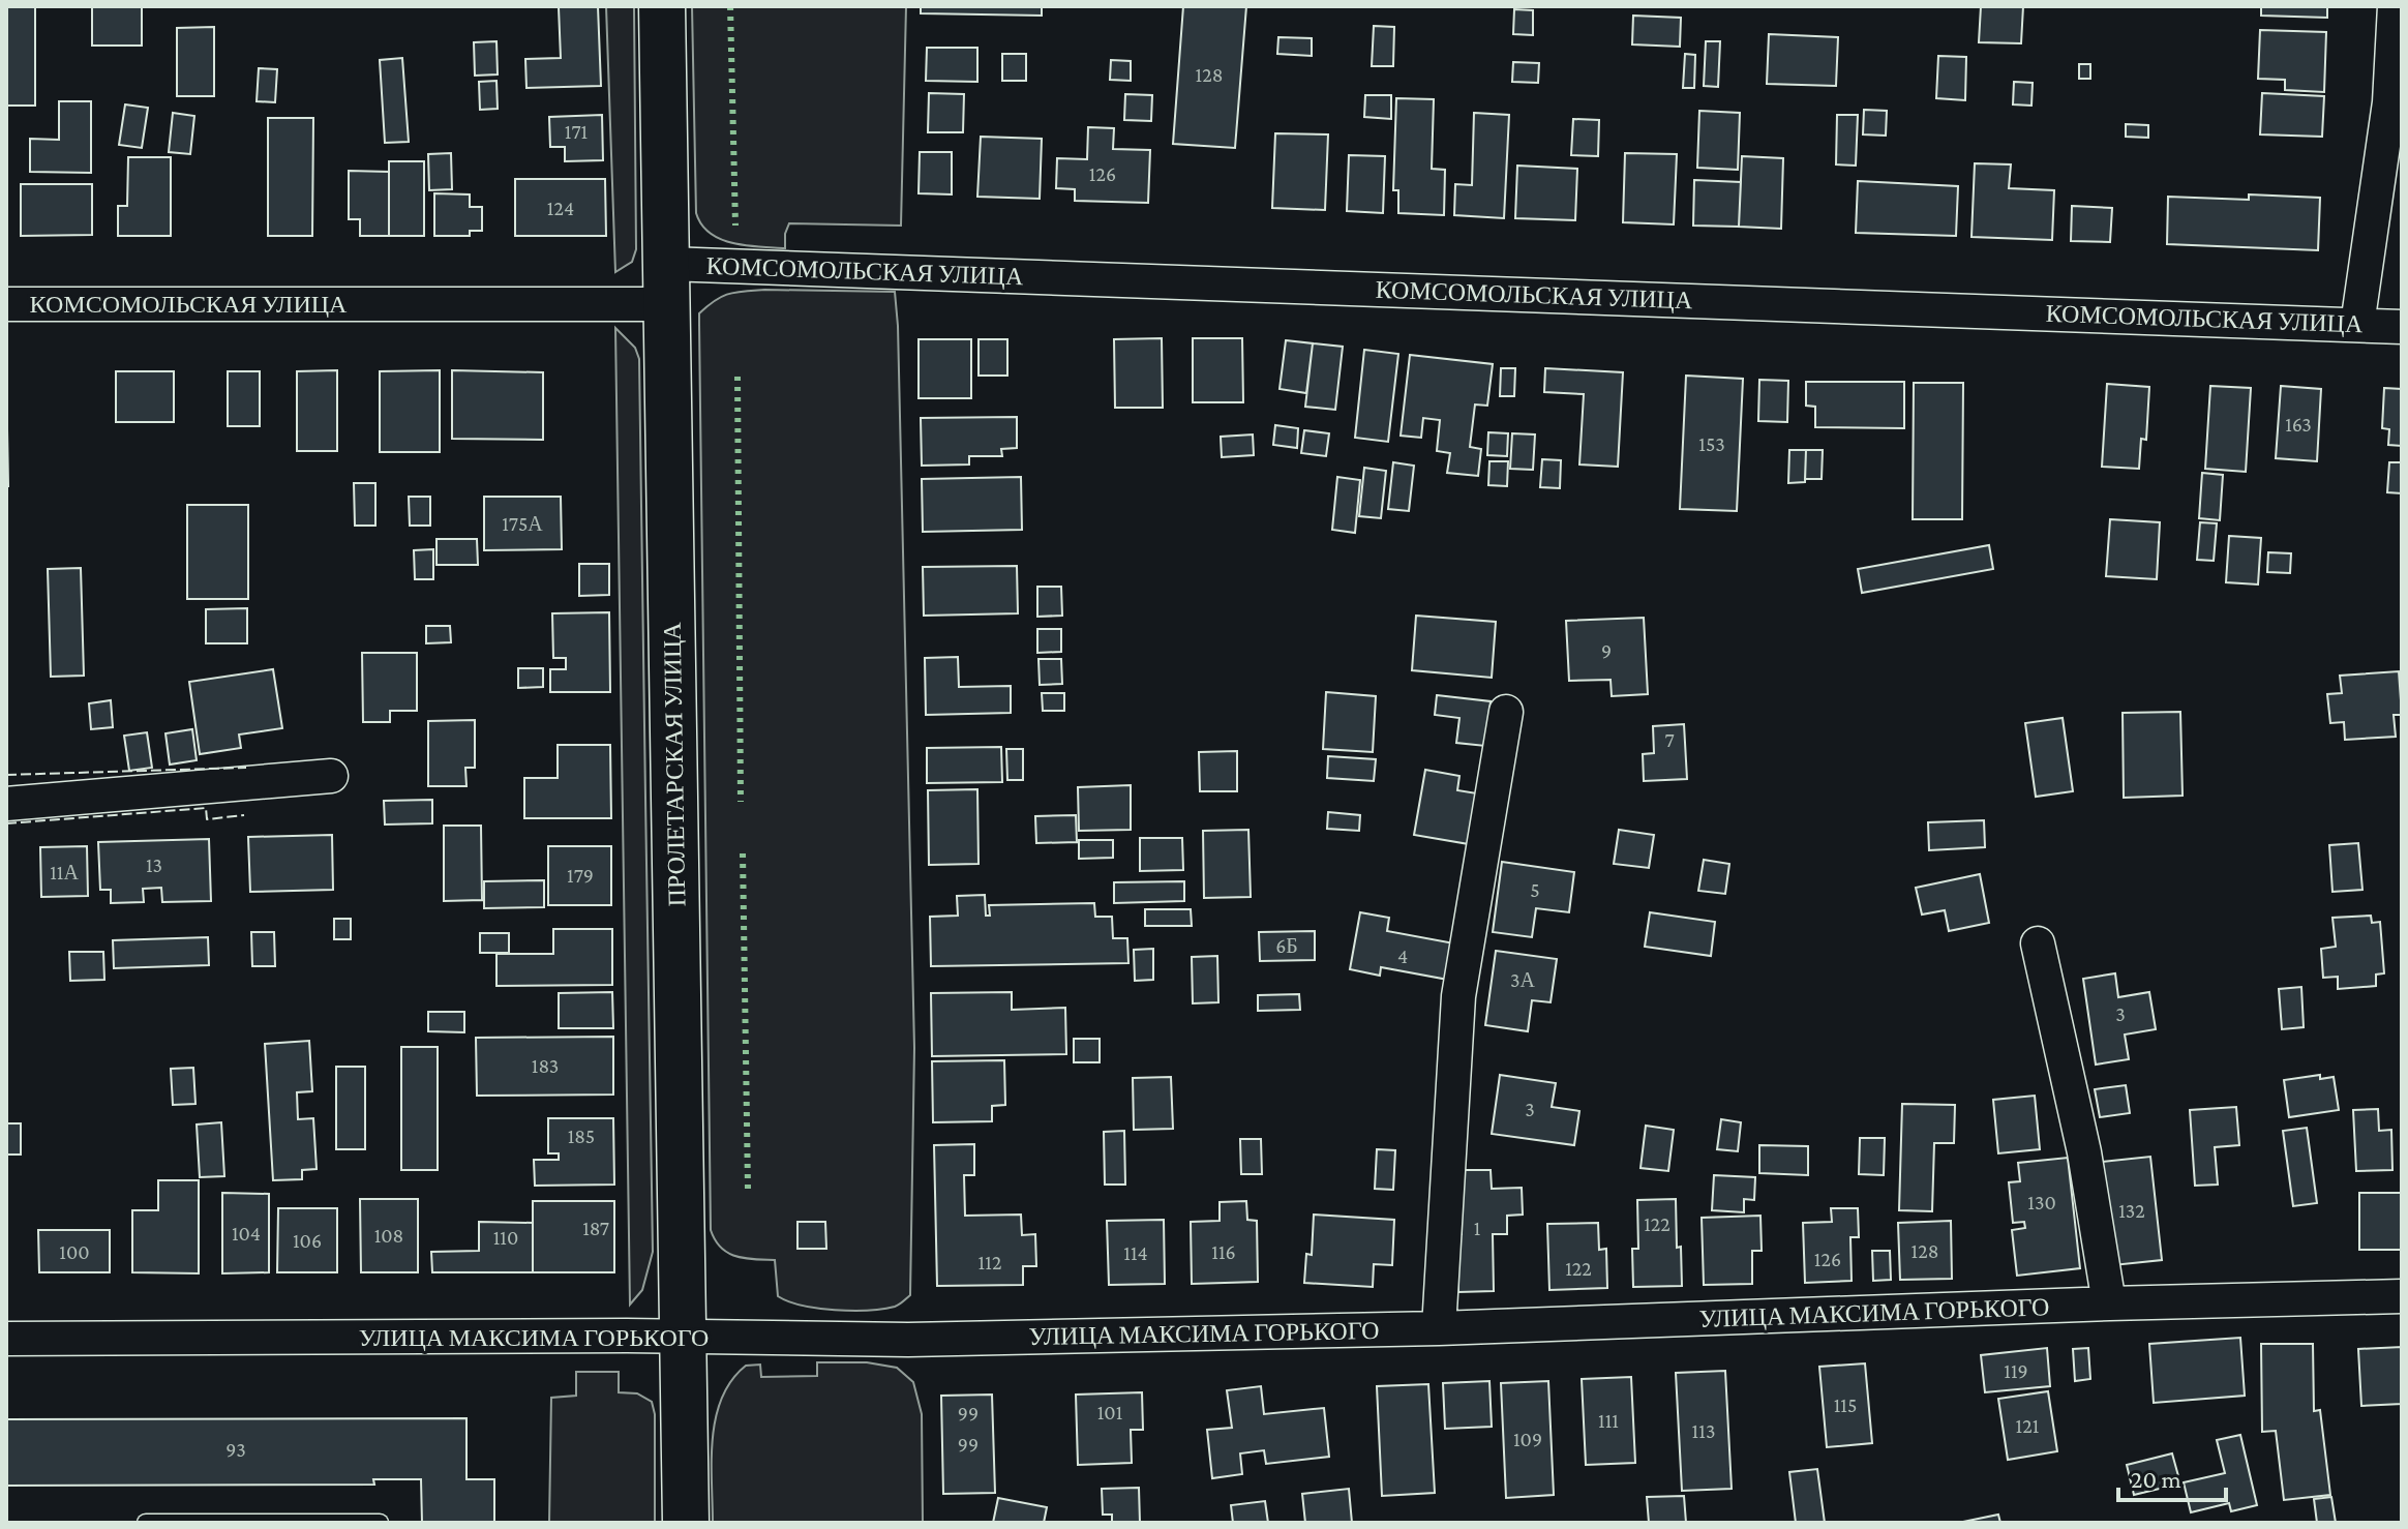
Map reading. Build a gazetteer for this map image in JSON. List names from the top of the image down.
{
  "streets": {
    "main road": ["ПРОЛЕТАРСКАЯ УЛИЦА"],
    "street": ["КОМСОМОЛЬСКАЯ УЛИЦА", "УЛИЦА МАКСИМА ГОРЬКОГО"]
  },
  "crossings": [
    ["КОМСОМОЛЬСКАЯ УЛИЦА", "ПРОЛЕТАРСКАЯ УЛИЦА"],
    ["ПРОЛЕТАРСКАЯ УЛИЦА", "УЛИЦА МАКСИМА ГОРЬКОГО"]
  ],
  "house_numbers": [
    "128",
    "171",
    "126",
    "124",
    "163",
    "153",
    "175А",
    "9",
    "7",
    "13",
    "11А",
    "179",
    "5",
    "6Б",
    "4",
    "3А",
    "3",
    "183",
    "3",
    "185",
    "130",
    "132",
    "122",
    "187",
    "1",
    "104",
    "108",
    "110",
    "106",
    "128",
    "100",
    "116",
    "114",
    "126",
    "112",
    "122",
    "119",
    "115",
    "101",
    "99",
    "111",
    "121",
    "113",
    "109",
    "99",
    "93"
  ],
  "scale_bar": "20 m"
}
